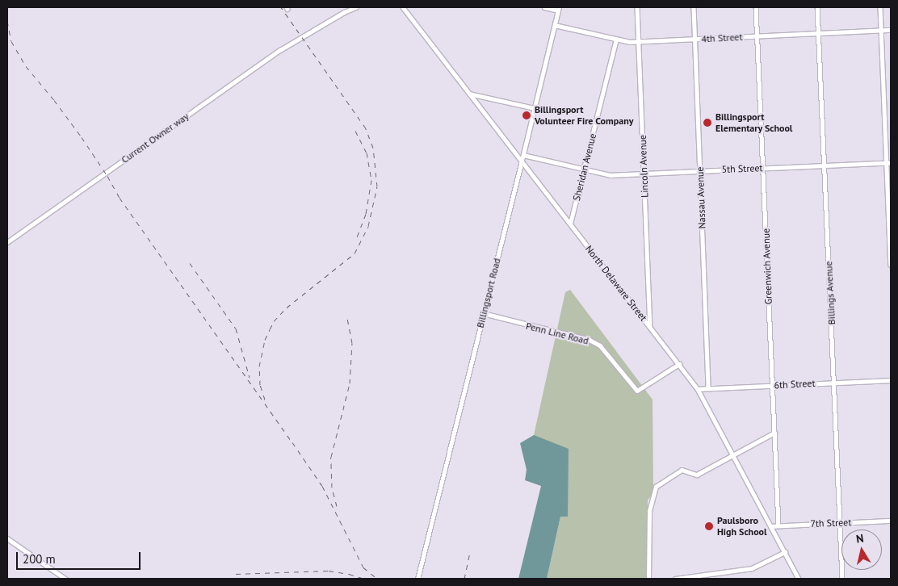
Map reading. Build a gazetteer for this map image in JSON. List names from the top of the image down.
{
  "streets": {
    "street": [
      "4th Street",
      "Current Owner way",
      "Lincoln Avenue",
      "Sheridan Avenue",
      "5th Street",
      "Nassau Avenue",
      "Greenwich Avenue",
      "North Delaware Street",
      "Billingsport Road",
      "Billings Avenue",
      "Penn Line Road",
      "6th Street",
      "7th Street"
    ]
  },
  "crossings": [
    ["4th Street", "Lincoln Avenue"],
    ["4th Street", "Sheridan Avenue"],
    ["4th Street", "Nassau Avenue"],
    ["4th Street", "Greenwich Avenue"],
    ["4th Street", "Billingsport Road"],
    ["4th Street", "Billings Avenue"],
    ["Lincoln Avenue", "5th Street"],
    ["Lincoln Avenue", "North Delaware Street"],
    ["Sheridan Avenue", "5th Street"],
    ["Sheridan Avenue", "North Delaware Street"],
    ["5th Street", "Nassau Avenue"],
    ["5th Street", "Greenwich Avenue"],
    ["5th Street", "Billingsport Road"],
    ["5th Street", "Billings Avenue"],
    ["Nassau Avenue", "6th Street"],
    ["Greenwich Avenue", "6th Street"],
    ["Greenwich Avenue", "7th Street"],
    ["North Delaware Street", "Billingsport Road"],
    ["North Delaware Street", "Penn Line Road"],
    ["North Delaware Street", "6th Street"],
    ["North Delaware Street", "7th Street"],
    ["Billingsport Road", "Penn Line Road"],
    ["Billings Avenue", "6th Street"],
    ["Billings Avenue", "7th Street"]
  ],
  "places": ["Billingsport Volunteer Fire Company", "Billingsport Elementary School", "Paulsboro High School"],
  "scale_bar": "200 m",
  "north": "top"
}
